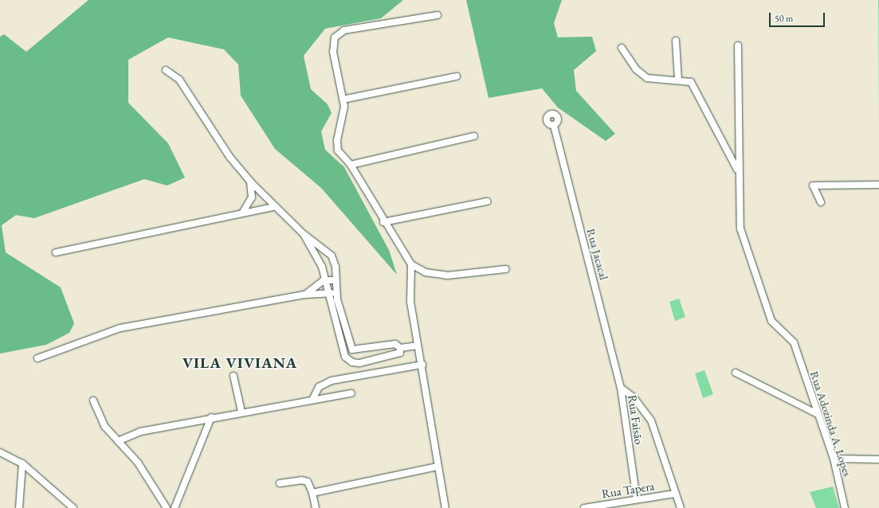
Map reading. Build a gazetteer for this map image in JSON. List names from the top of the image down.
{
  "streets": {
    "street": [
      "Rua Jacacal",
      "Rua Faisão",
      "Rua Adozinda A. Lopes",
      "Rua Tapera"
    ]
  },
  "crossings": [
    ["Rua Jacacal", "Rua Faisão"],
    ["Rua Faisão", "Rua Tapera"]
  ],
  "districts": ["VILA VIVIANA"],
  "scale_bar": "50 m"
}
